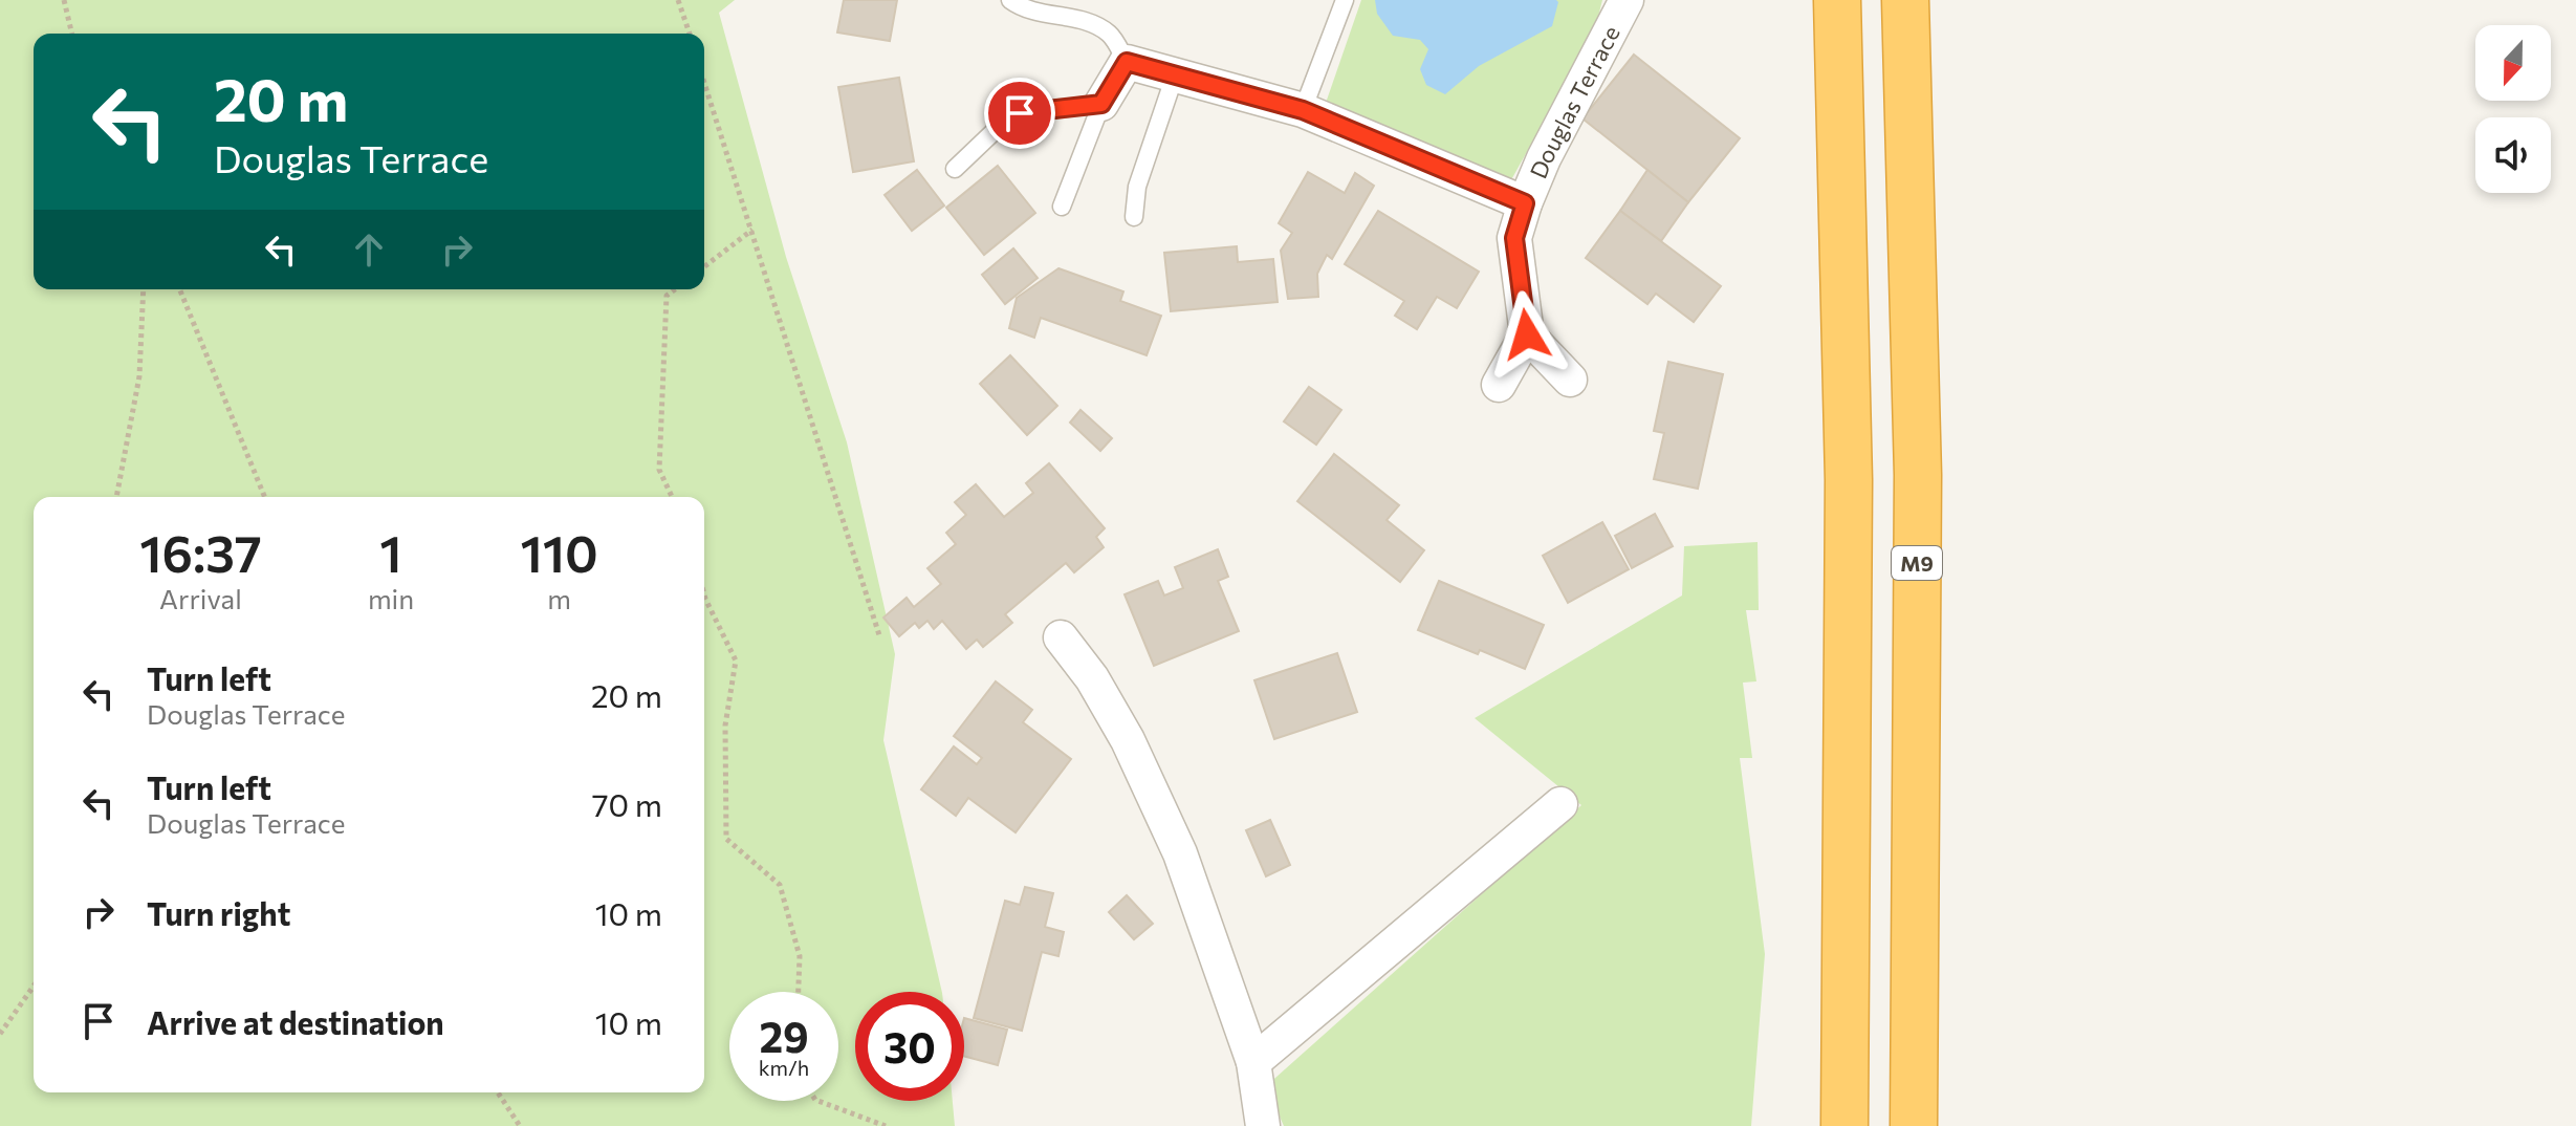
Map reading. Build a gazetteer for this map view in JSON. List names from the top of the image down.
{
  "streets": {
    "highway": ["M9"],
    "street": ["Douglas Terrace"]
  },
  "north": "bottom",
  "page": {
    "turn": ["20 m", "Douglas Terrace"],
    "eta": [
      "16:37",
      "Arrival",
      "1",
      "min",
      "110",
      "m"
    ],
    "list": [
      {
        "name": "Turn left",
        "note": "Douglas Terrace",
        "value": "20 m"
      },
      {
        "name": "Turn left",
        "note": "Douglas Terrace",
        "value": "70 m"
      },
      {
        "name": "Turn right",
        "value": "10 m"
      },
      {
        "name": "Arrive at destination",
        "value": "10 m"
      }
    ],
    "speed": "29 km/h",
    "limit": "30"
  }
}
